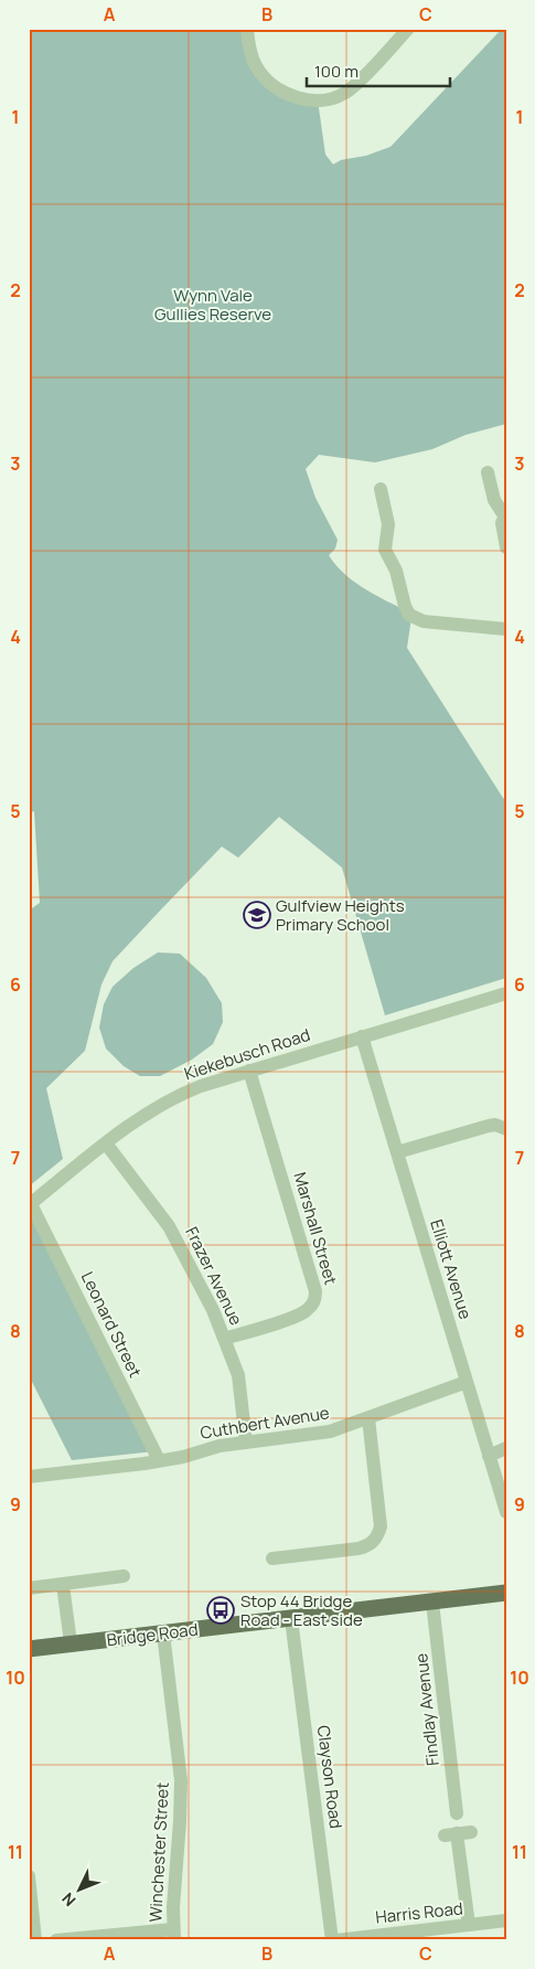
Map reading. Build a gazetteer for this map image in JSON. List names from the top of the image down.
{
  "streets": {
    "main road": ["Bridge Road"],
    "street": [
      "Kiekebusch Road",
      "Marshall Street",
      "Elliott Avenue",
      "Frazer Avenue",
      "Leonard Street",
      "Cuthbert Avenue",
      "Findlay Avenue",
      "Clayson Road",
      "Winchester Street",
      "Harris Road"
    ]
  },
  "crossings": [
    ["Kiekebusch Road", "Marshall Street"],
    ["Kiekebusch Road", "Elliott Avenue"],
    ["Kiekebusch Road", "Frazer Avenue"],
    ["Kiekebusch Road", "Leonard Street"],
    ["Marshall Street", "Frazer Avenue"],
    ["Elliott Avenue", "Cuthbert Avenue"],
    ["Frazer Avenue", "Cuthbert Avenue"],
    ["Leonard Street", "Cuthbert Avenue"],
    ["Bridge Road", "Findlay Avenue"],
    ["Bridge Road", "Clayson Road"],
    ["Bridge Road", "Winchester Street"],
    ["Clayson Road", "Harris Road"]
  ],
  "parks": ["Wynn Vale Gullies Reserve"],
  "places": {
    "school or university": ["Gulfview Heights Primary School"],
    "bus stop": ["Stop 44 Bridge Road - East side"]
  },
  "scale_bar": "100 m",
  "north": "bottom left",
  "grid": {
    "columns": ["A", "B", "C"],
    "rows": [
      "1",
      "2",
      "3",
      "4",
      "5",
      "6",
      "7",
      "8",
      "9",
      "10",
      "11"
    ]
  }
}
